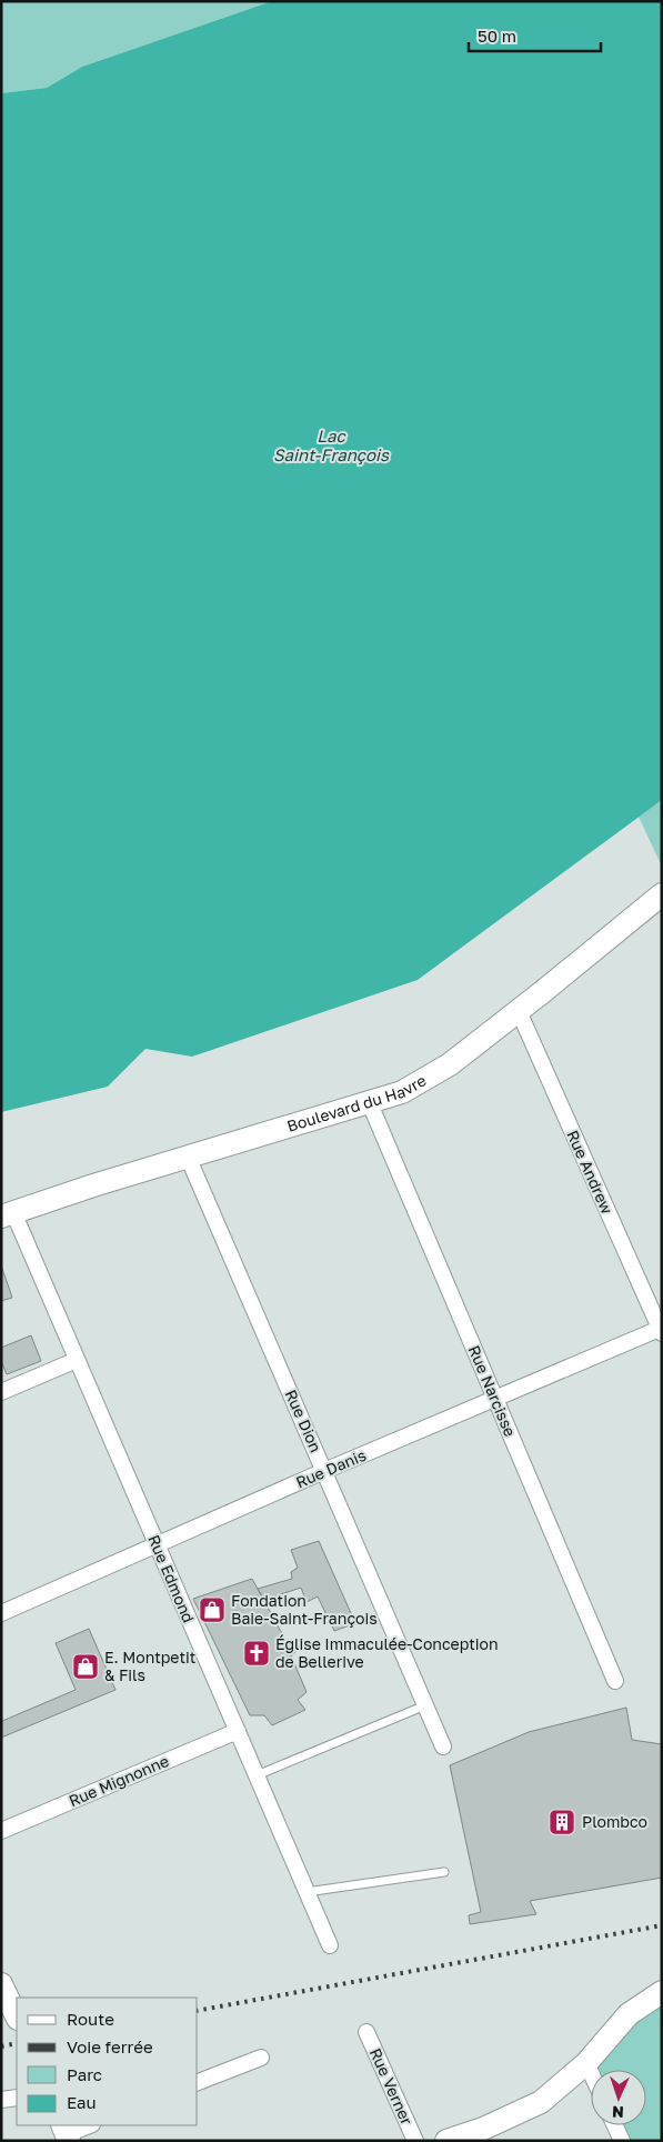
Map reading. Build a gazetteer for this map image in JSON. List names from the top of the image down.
{
  "streets": {
    "street": [
      "Boulevard du Havre",
      "Rue Andrew",
      "Rue Narcisse",
      "Rue Dion",
      "Rue Danis",
      "Rue Edmond",
      "Rue Mignonne",
      "Rue Verner"
    ]
  },
  "crossings": [
    ["Boulevard du Havre", "Rue Andrew"],
    ["Boulevard du Havre", "Rue Narcisse"],
    ["Boulevard du Havre", "Rue Dion"],
    ["Boulevard du Havre", "Rue Edmond"],
    ["Rue Andrew", "Rue Danis"],
    ["Rue Narcisse", "Rue Danis"],
    ["Rue Dion", "Rue Danis"],
    ["Rue Danis", "Rue Edmond"],
    ["Rue Edmond", "Rue Mignonne"]
  ],
  "water": ["Lac Saint-François"],
  "places": {
    "shop": ["Fondation Baie-Saint-François", "E. Montpetit & Fils"],
    "church": ["Église Immaculée-Conception de Bellerive"],
    "building": ["Plombco"]
  },
  "legend": [
    "Route",
    "Voie ferrée",
    "Parc",
    "Eau"
  ],
  "scale_bar": "50 m",
  "north": "bottom"
}
